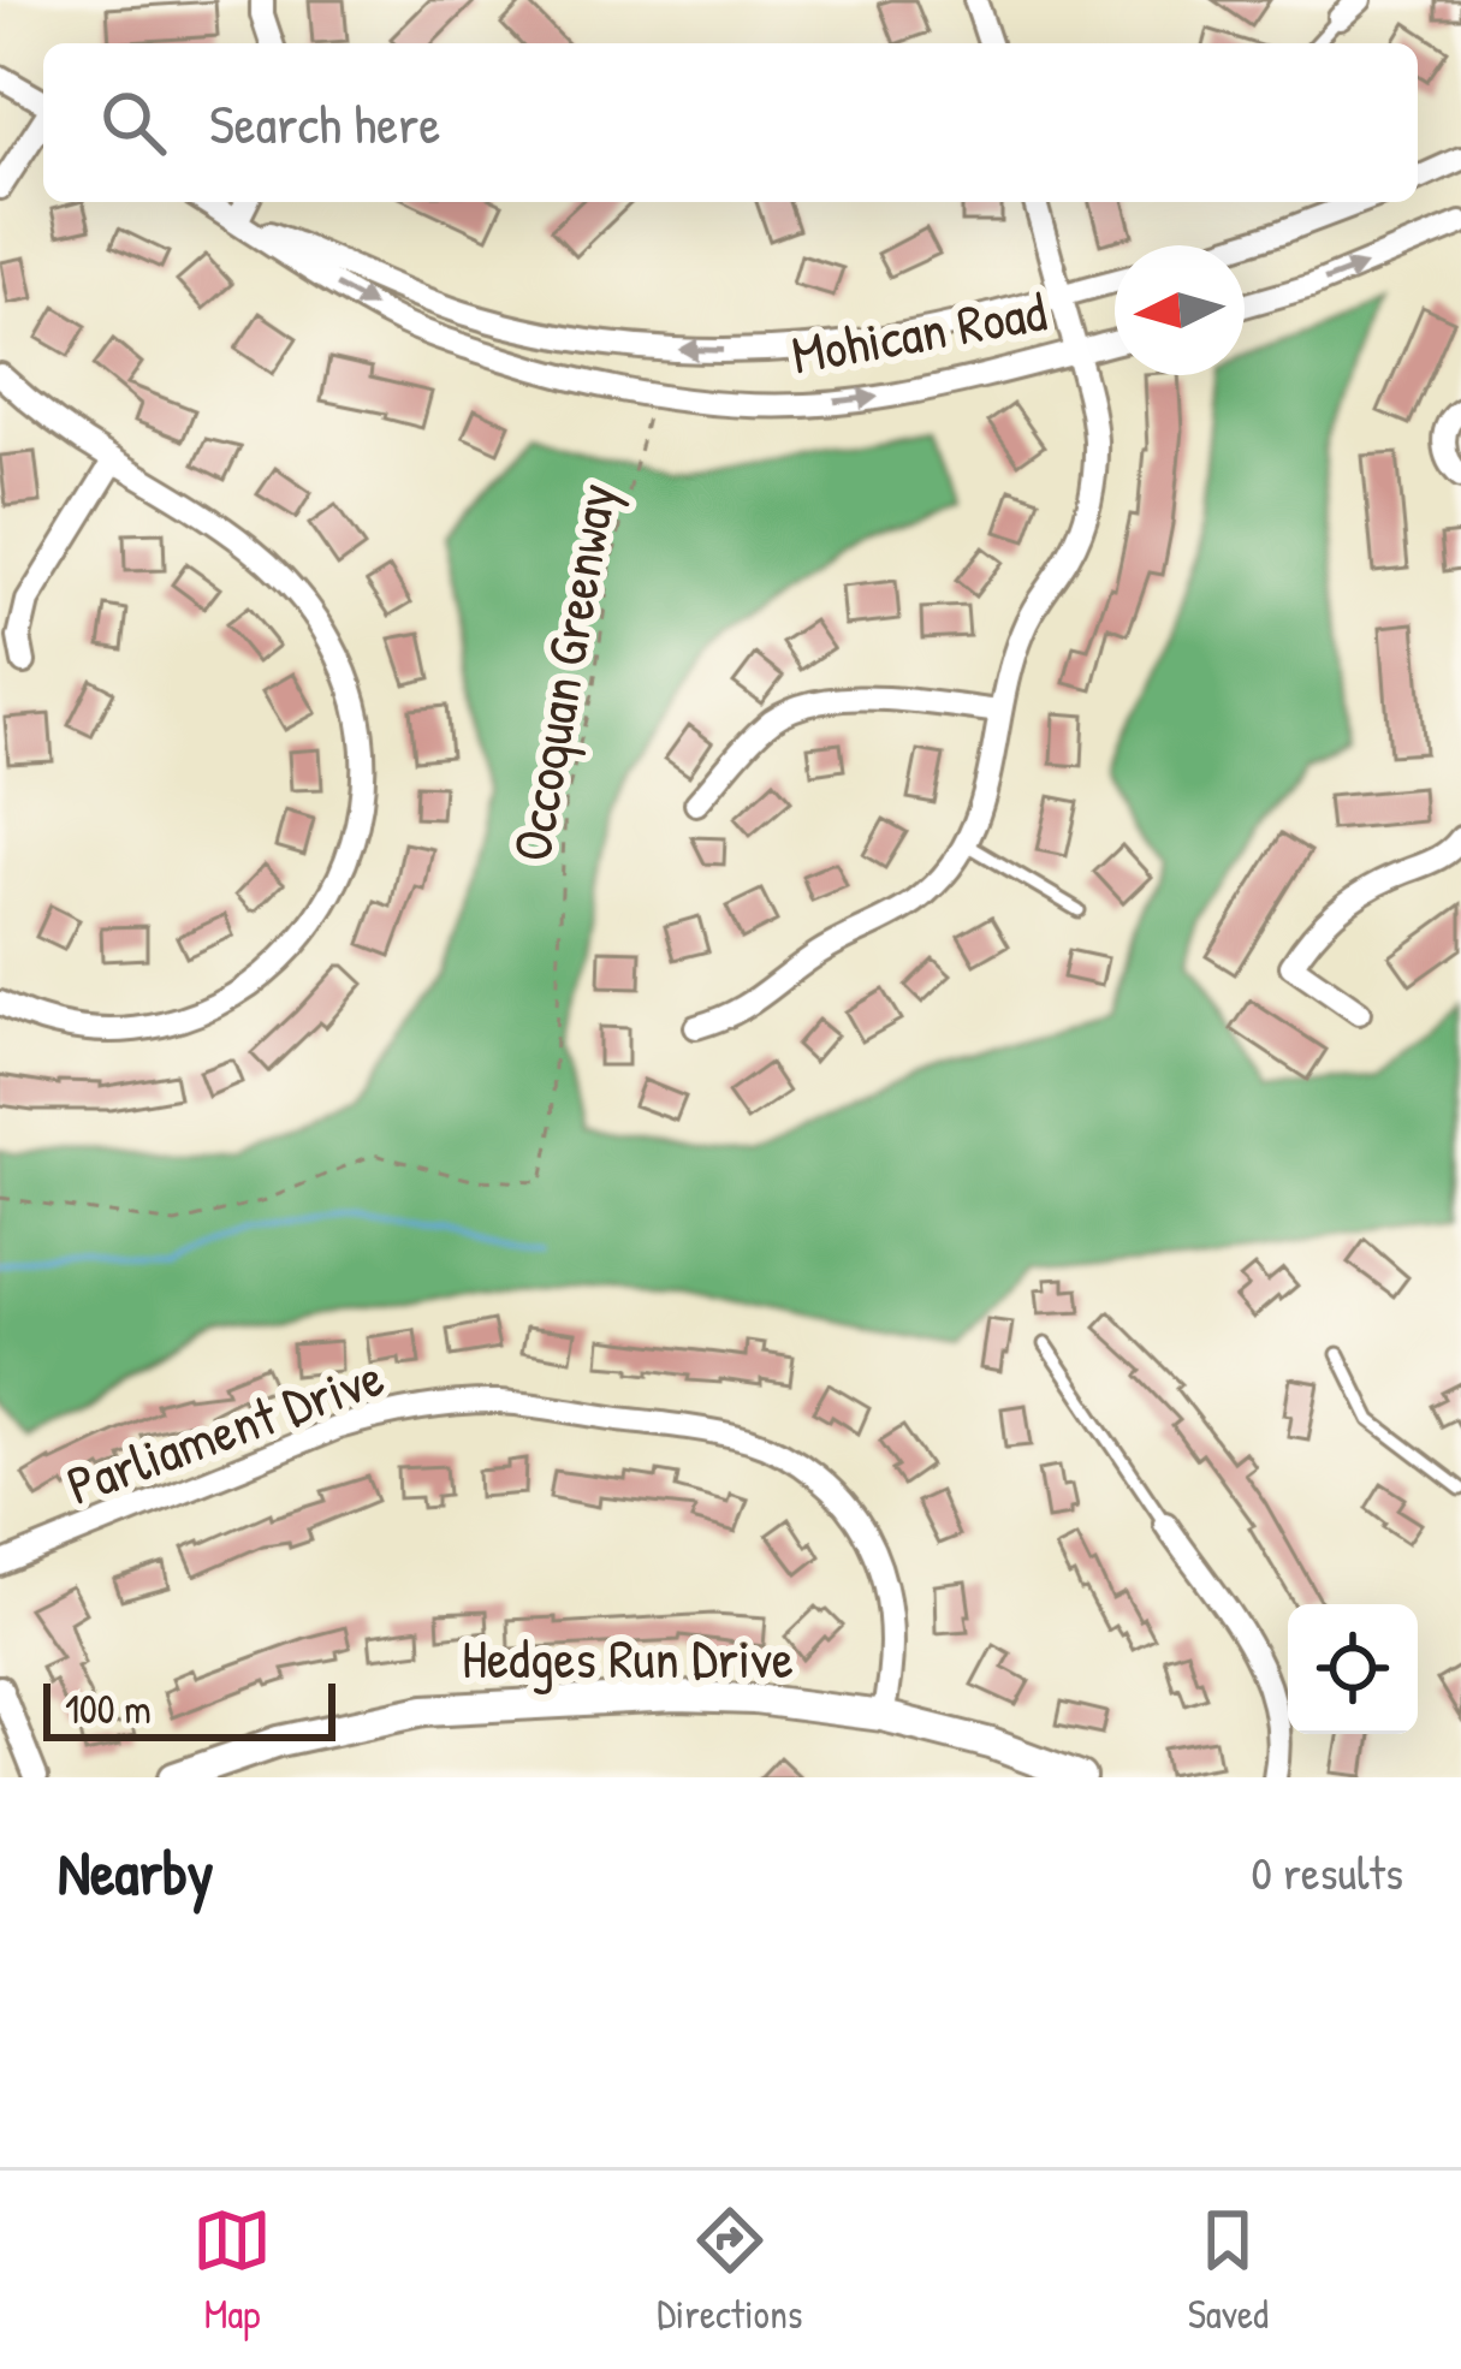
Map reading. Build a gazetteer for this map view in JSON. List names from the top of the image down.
{
  "streets": {
    "street": ["Mohican Road", "Parliament Drive", "Hedges Run Drive"],
    "path": ["Occoquan Greenway"]
  },
  "crossings": [
    ["Mohican Road", "Occoquan Greenway"],
    ["Parliament Drive", "Hedges Run Drive"]
  ],
  "scale_bar": "100 m",
  "north": "left",
  "page": {
    "search": "Search here",
    "scale": "100 m",
    "heading": ["Nearby", "0 results"],
    "nav": ["Map", "Directions", "Saved"]
  }
}
